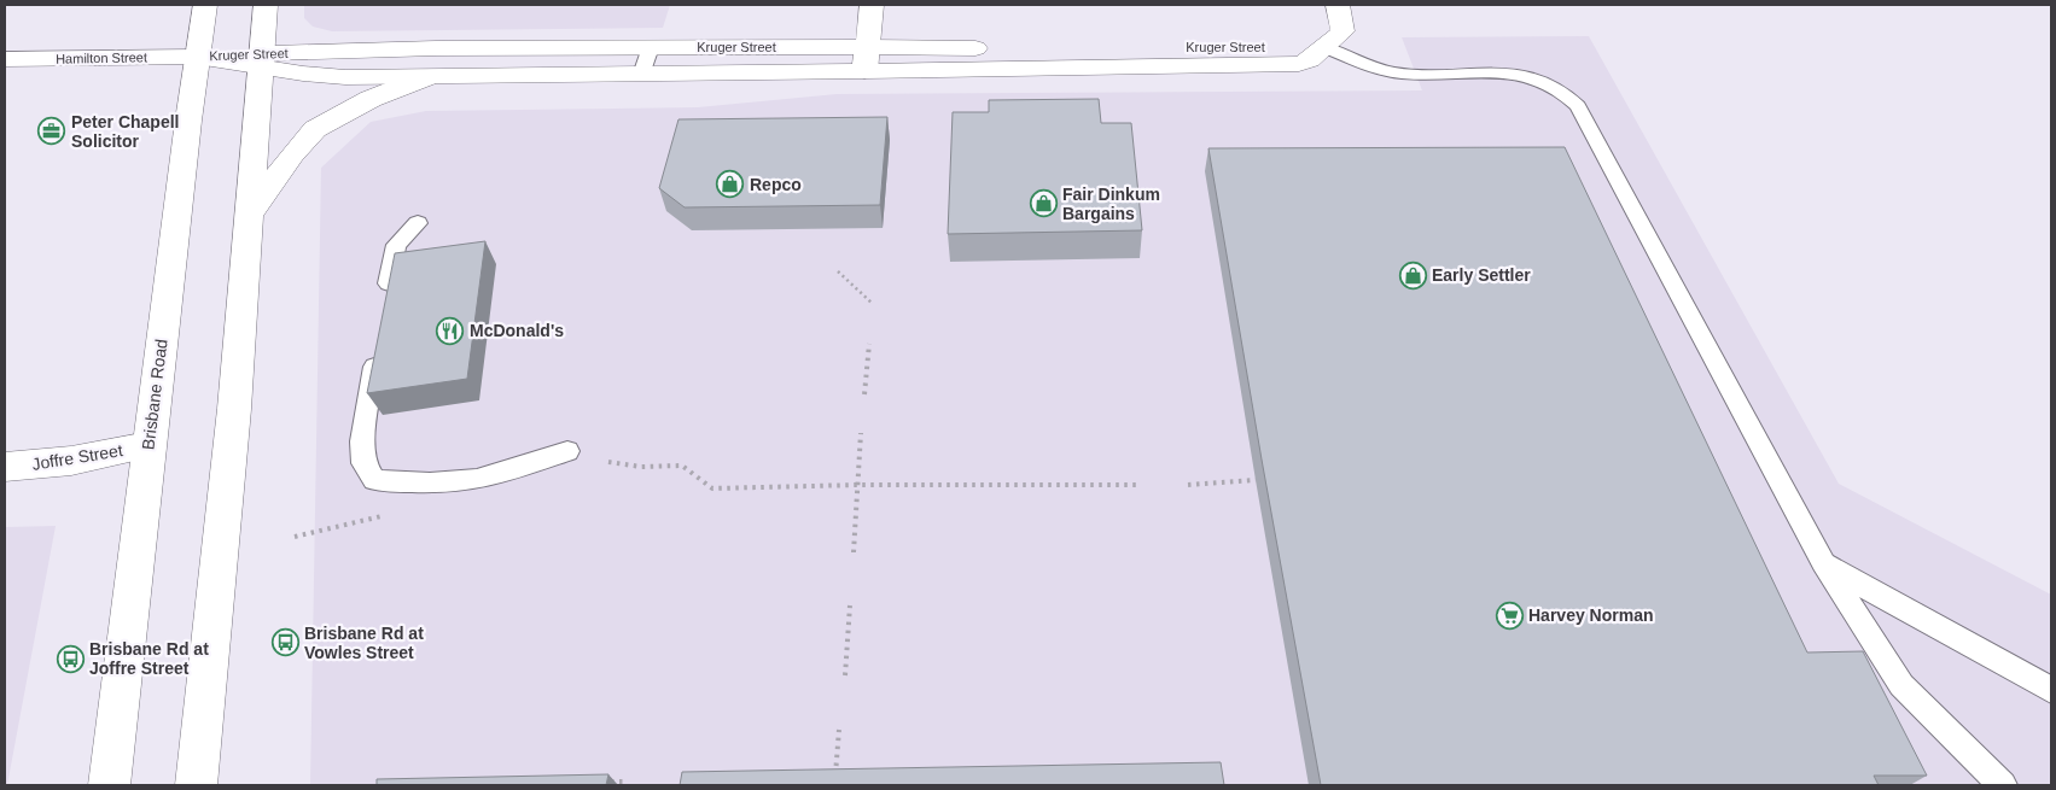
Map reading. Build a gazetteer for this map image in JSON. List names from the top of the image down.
{
  "streets": {
    "street": [
      "Kruger Street",
      "Hamilton Street",
      "Brisbane Road",
      "Joffre Street"
    ]
  },
  "crossings": [
    ["Kruger Street", "Hamilton Street"],
    ["Kruger Street", "Brisbane Road"],
    ["Hamilton Street", "Brisbane Road"],
    ["Brisbane Road", "Joffre Street"]
  ],
  "places": {
    "office": ["Peter Chapell Solicitor"],
    "shop": ["Repco", "Fair Dinkum Bargains", "Early Settler"],
    "restaurant": ["McDonald's"],
    "supermarket": ["Harvey Norman"],
    "bus stop": ["Brisbane Rd at Vowles Street", "Brisbane Rd at Joffre Street"]
  }
}
